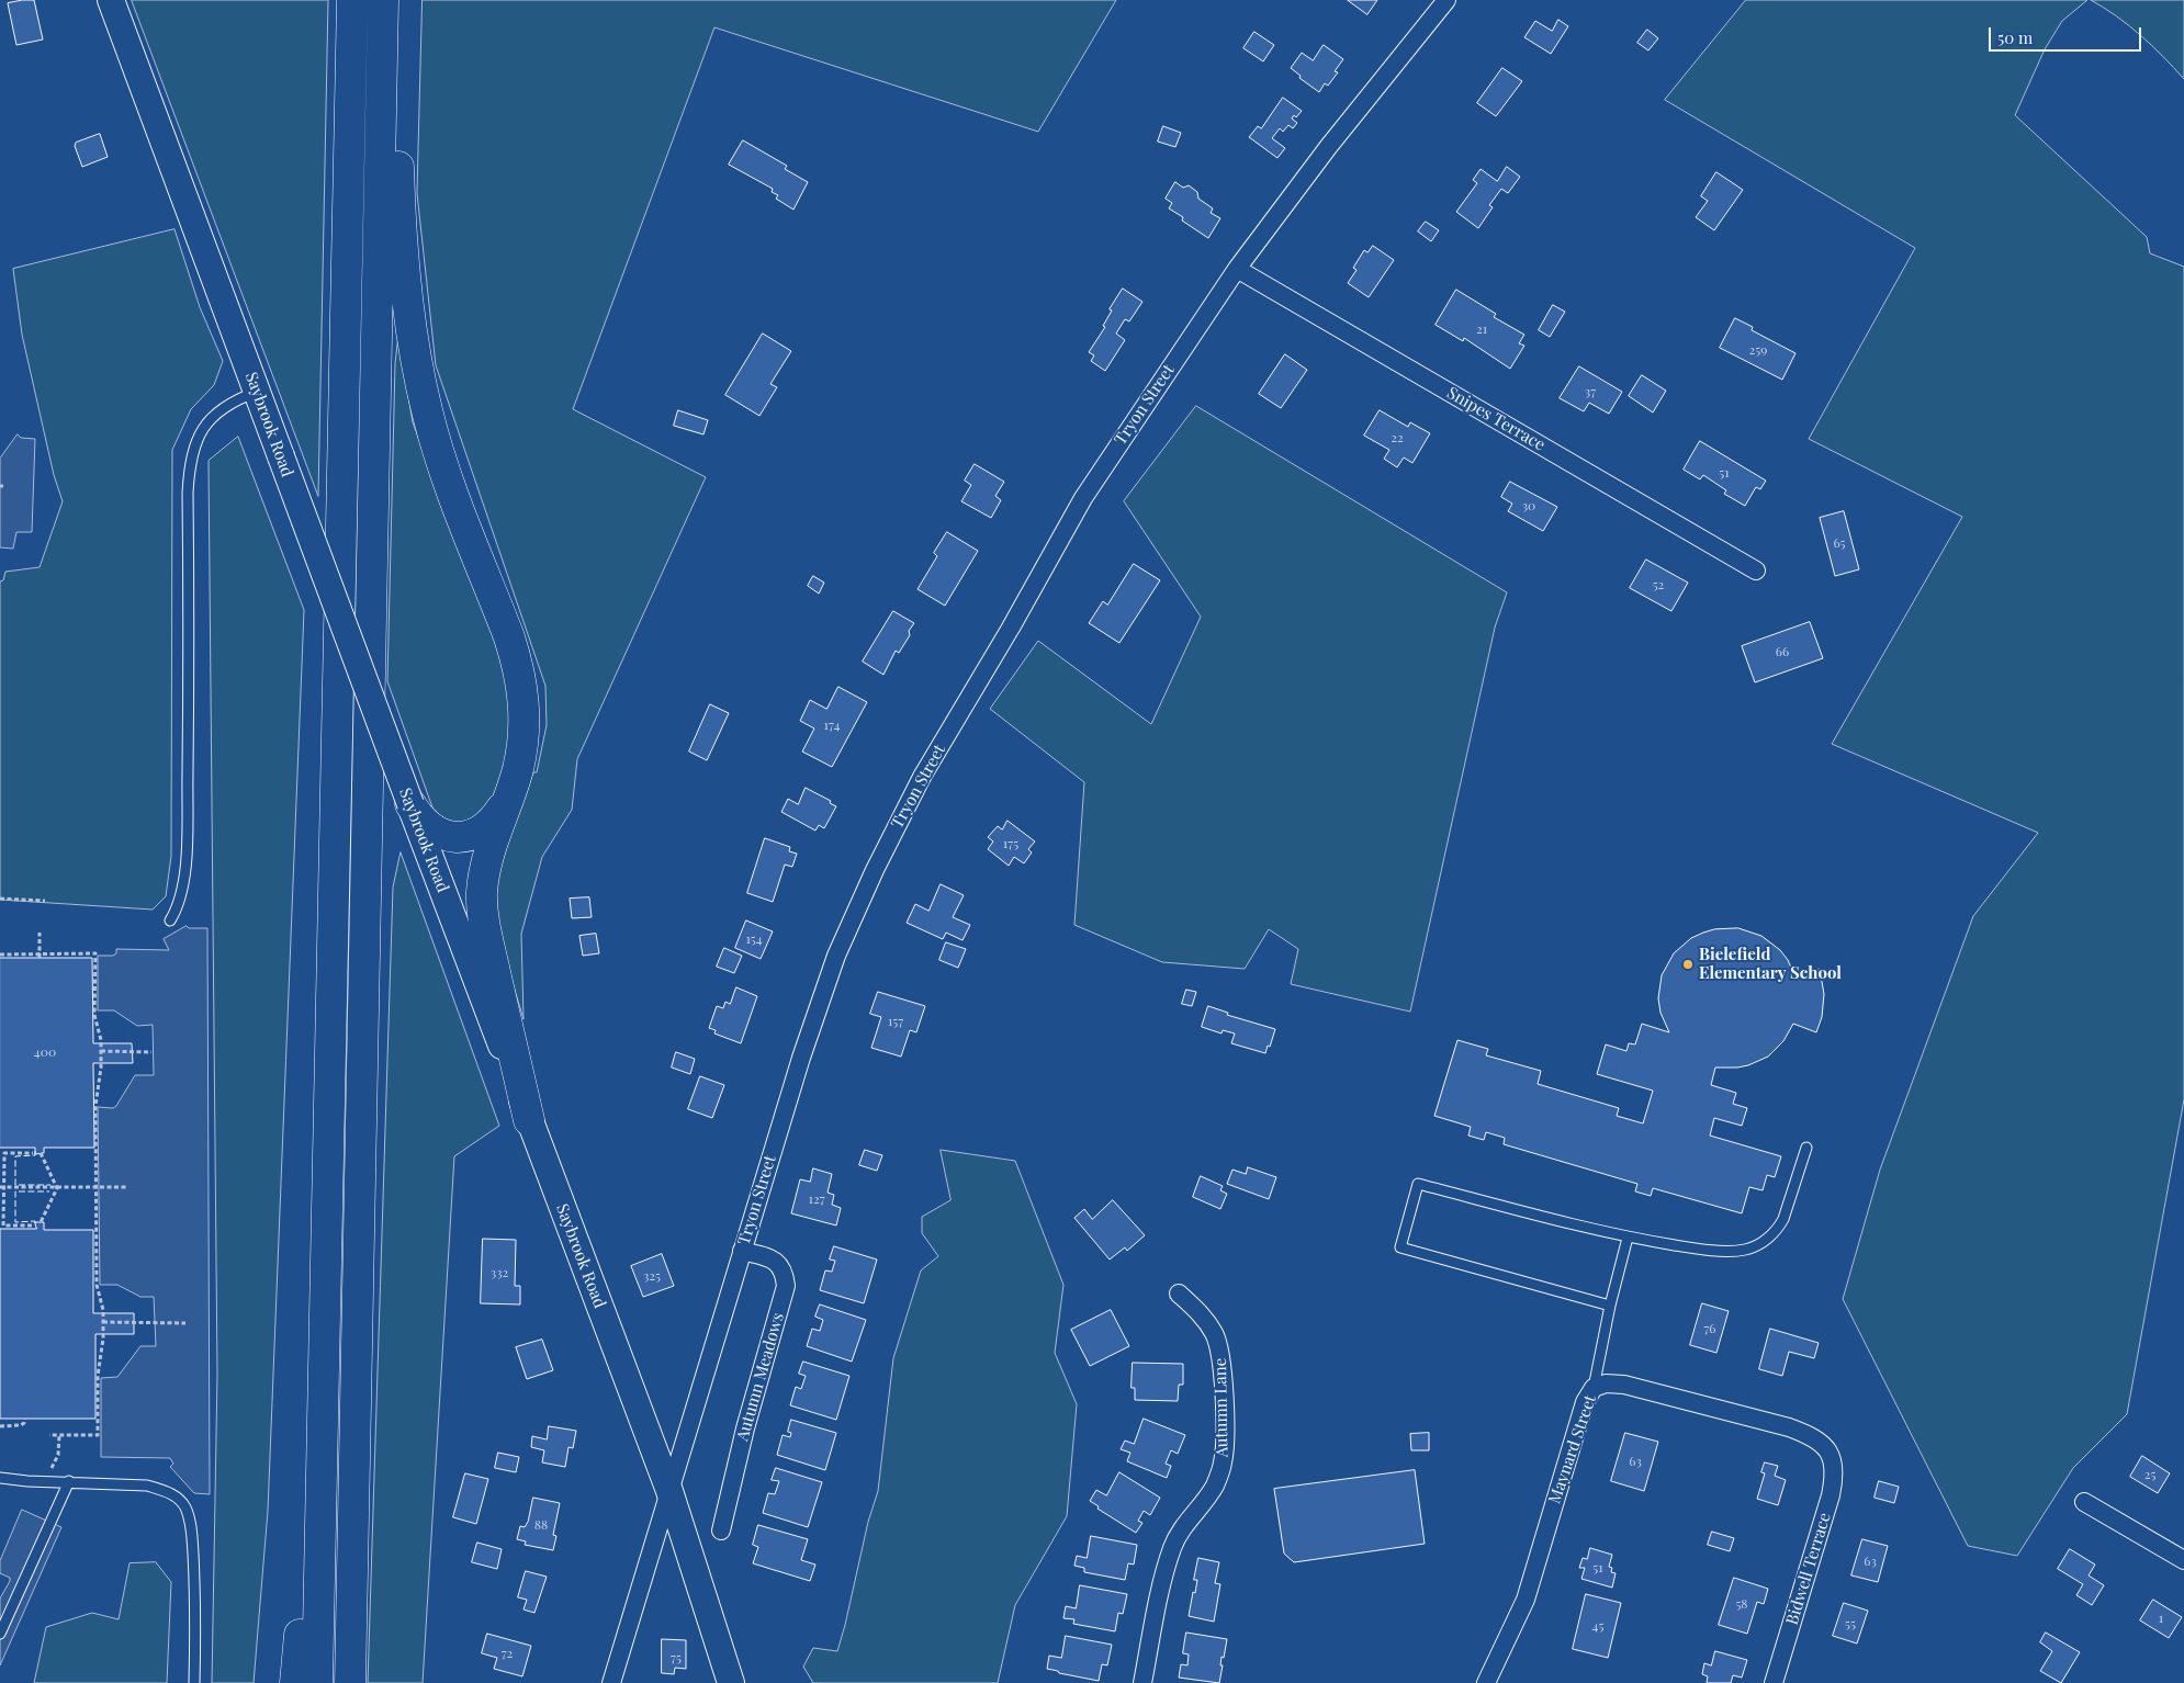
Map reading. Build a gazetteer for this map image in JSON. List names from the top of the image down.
{
  "streets": {
    "main road": ["Saybrook Road"],
    "street": [
      "Tryon Street",
      "Snipes Terrace",
      "Autumn Meadows",
      "Autumn Lane",
      "Maynard Street",
      "Bidwell Terrace"
    ]
  },
  "crossings": [
    ["Tryon Street", "Snipes Terrace"],
    ["Tryon Street", "Saybrook Road"],
    ["Tryon Street", "Autumn Meadows"],
    ["Maynard Street", "Bidwell Terrace"]
  ],
  "places": ["Bielefield Elementary School"],
  "house_numbers": [
    "21",
    "259",
    "37",
    "22",
    "51",
    "30",
    "65",
    "52",
    "66",
    "174",
    "175",
    "154",
    "157",
    "400",
    "127",
    "332",
    "325",
    "76",
    "63",
    "25",
    "88",
    "63",
    "51",
    "58",
    "1",
    "55",
    "45",
    "72",
    "75"
  ],
  "scale_bar": "50 m"
}
